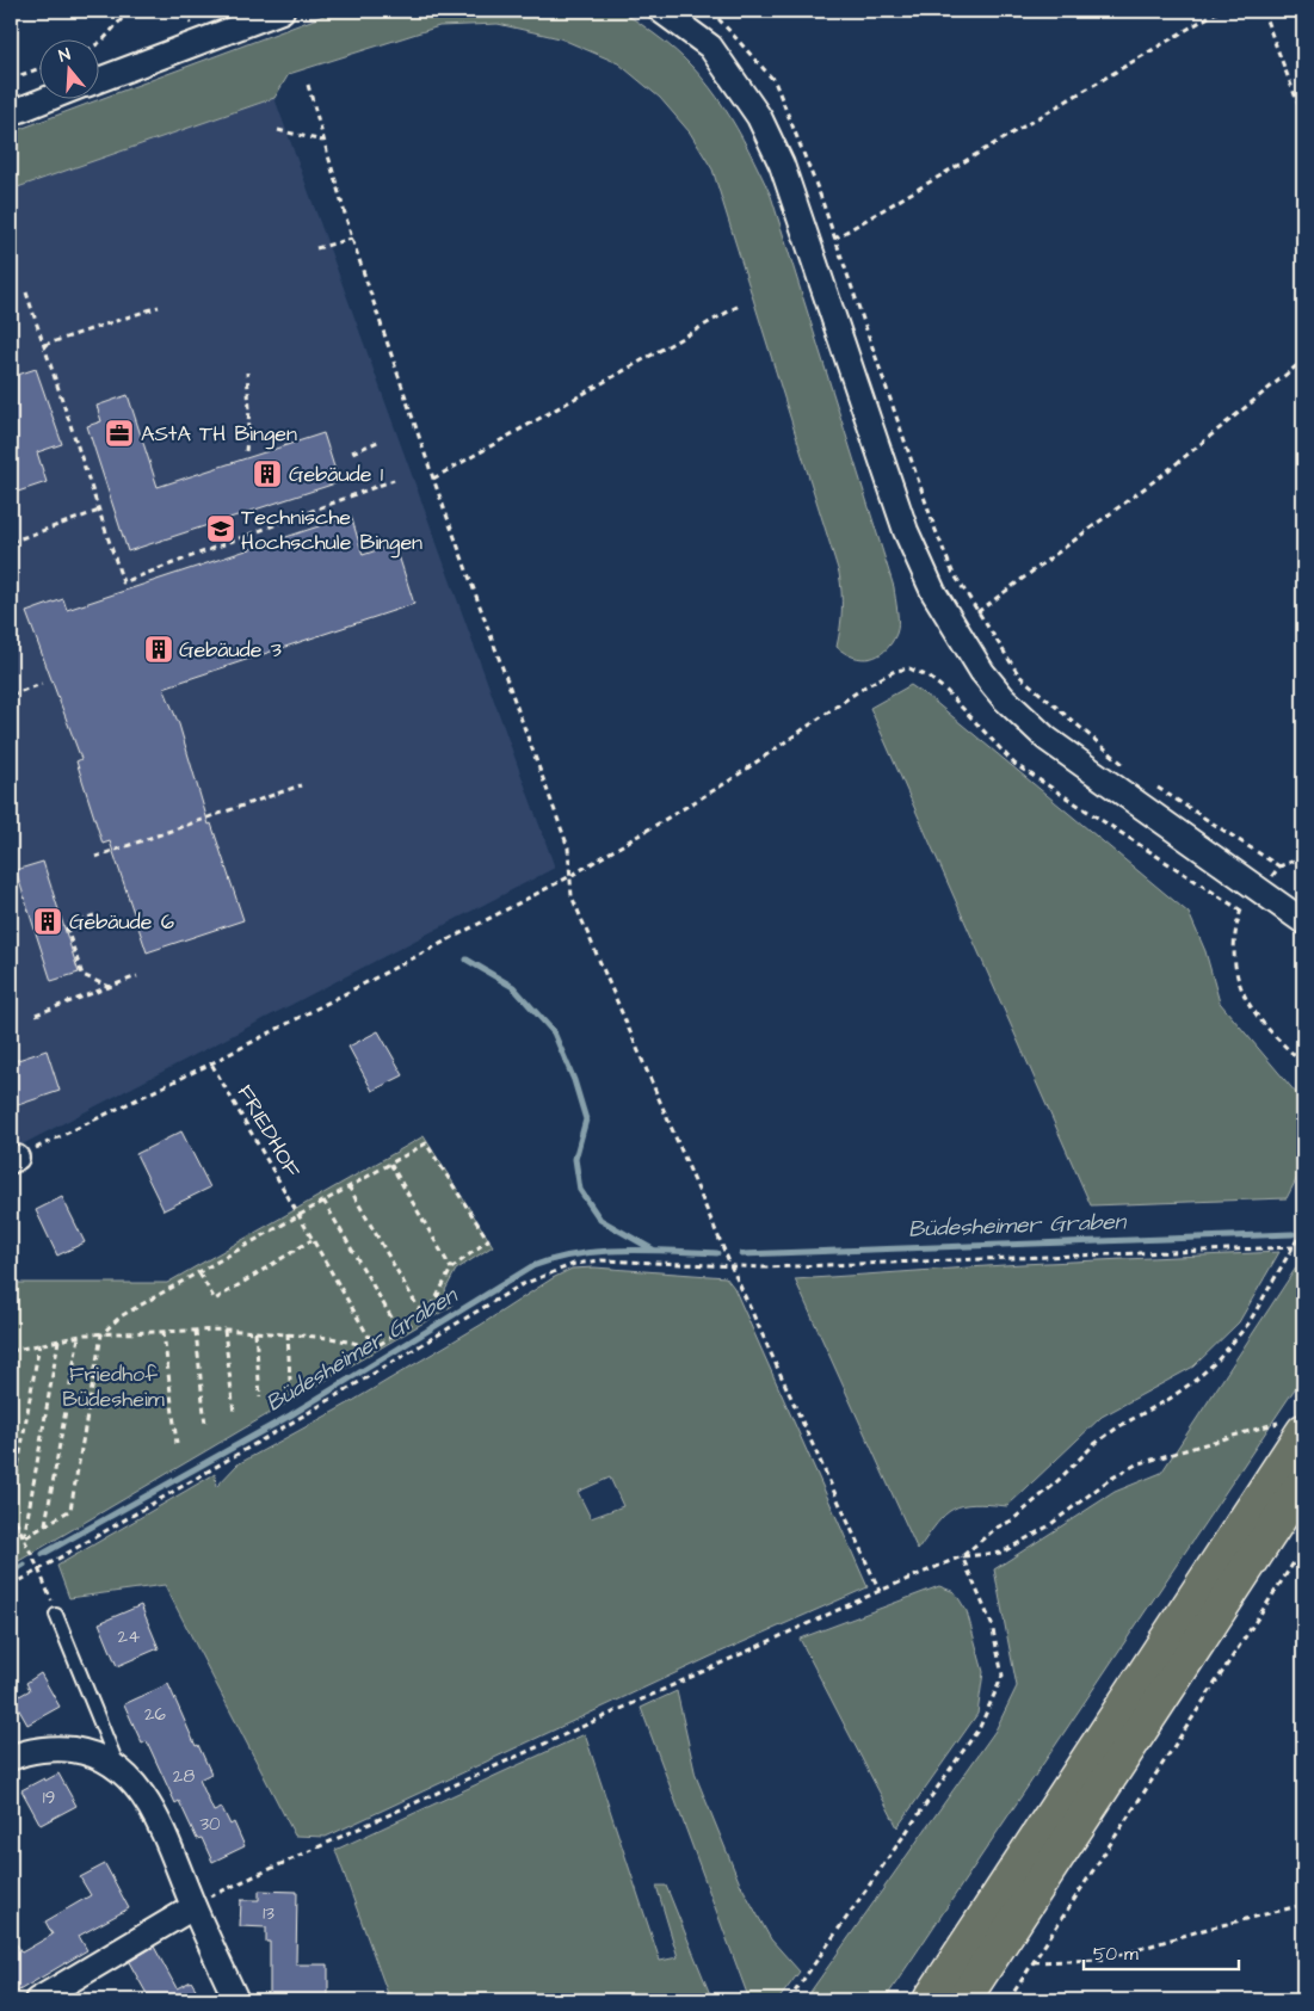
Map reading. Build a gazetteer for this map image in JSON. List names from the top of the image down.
{
  "streets": {
    "path": ["FRIEDHOF"]
  },
  "water": ["Büdesheimer Graben"],
  "parks": ["Friedhof Büdesheim"],
  "places": {
    "office": ["AStA TH Bingen"],
    "building": ["Gebäude 1", "Gebäude 3", "Gebäude 6"],
    "school or university": ["Technische Hochschule Bingen"]
  },
  "house_numbers": [
    "24",
    "26",
    "28",
    "19",
    "30",
    "13"
  ],
  "scale_bar": "50 m",
  "north": "top"
}
